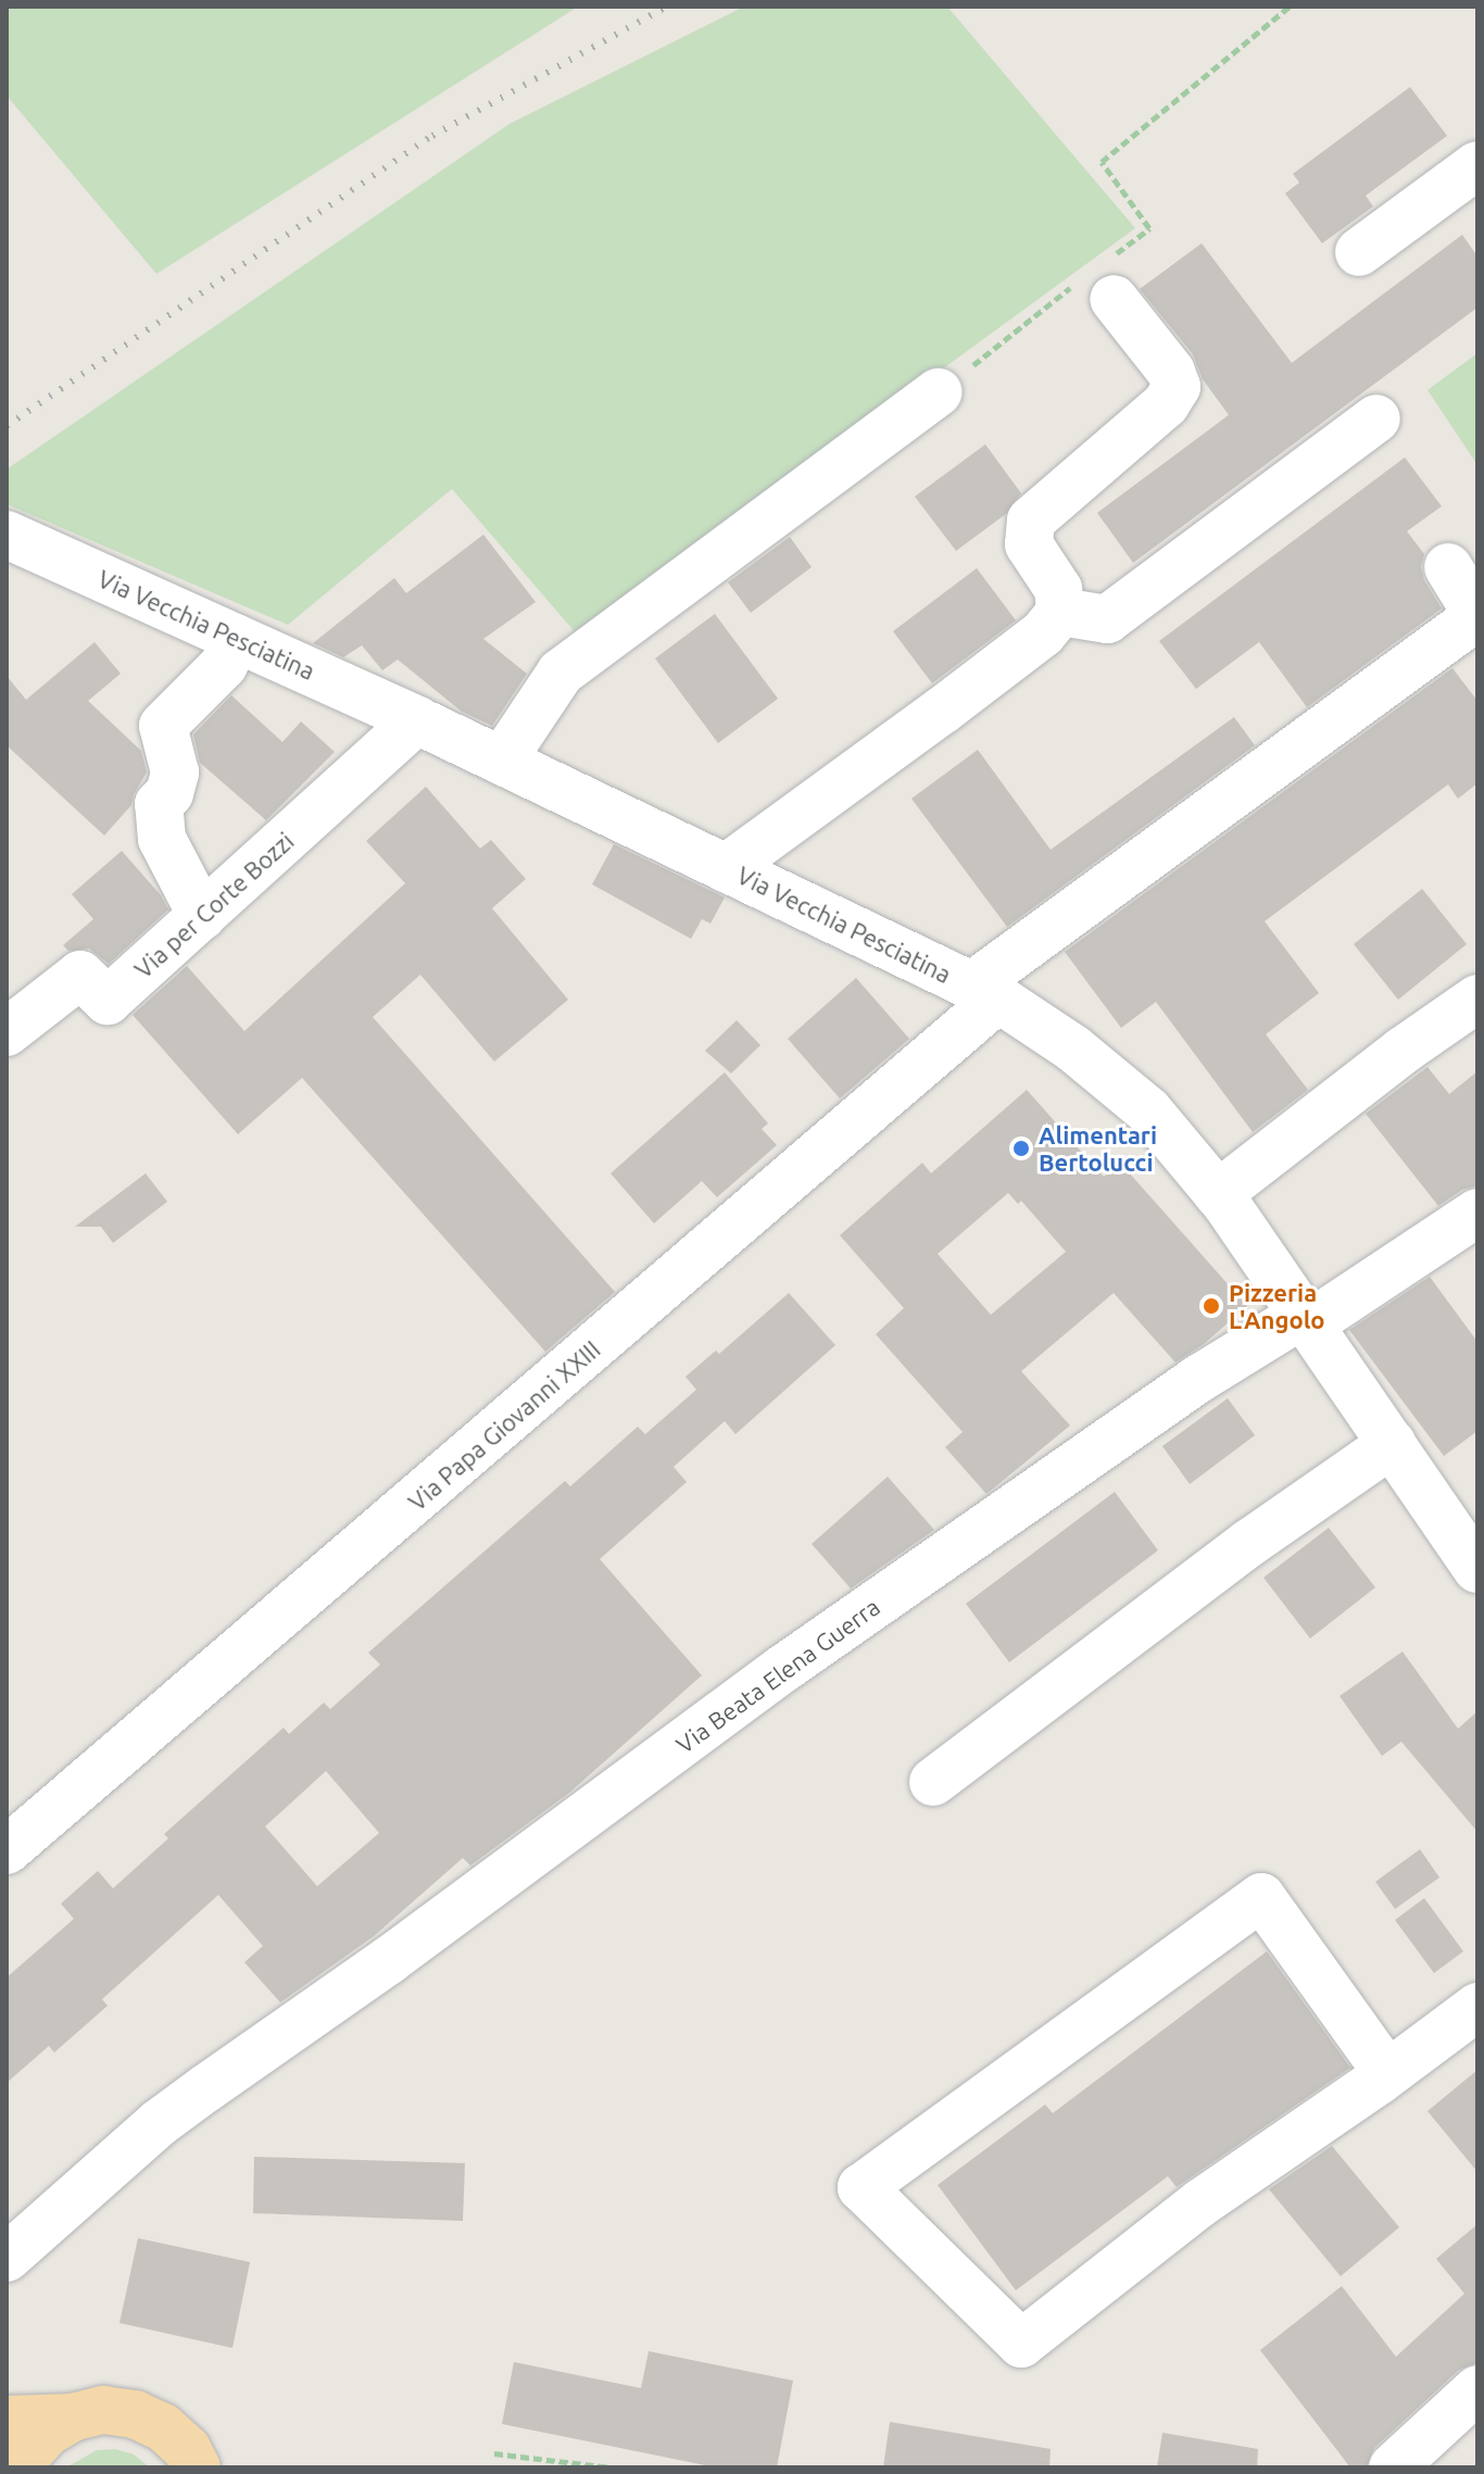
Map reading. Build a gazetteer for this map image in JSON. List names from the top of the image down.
{
  "streets": {
    "street": [
      "Via Vecchia Pesciatina",
      "Via per Corte Bozzi",
      "Via Papa Giovanni XXIII",
      "Via Beata Elena Guerra"
    ]
  },
  "crossings": [
    ["Via Vecchia Pesciatina", "Via per Corte Bozzi"],
    ["Via Vecchia Pesciatina", "Via Papa Giovanni XXIII"],
    ["Via Vecchia Pesciatina", "Via Beata Elena Guerra"]
  ],
  "places": ["Alimentari Bertolucci", "Pizzeria L'Angolo"]
}
